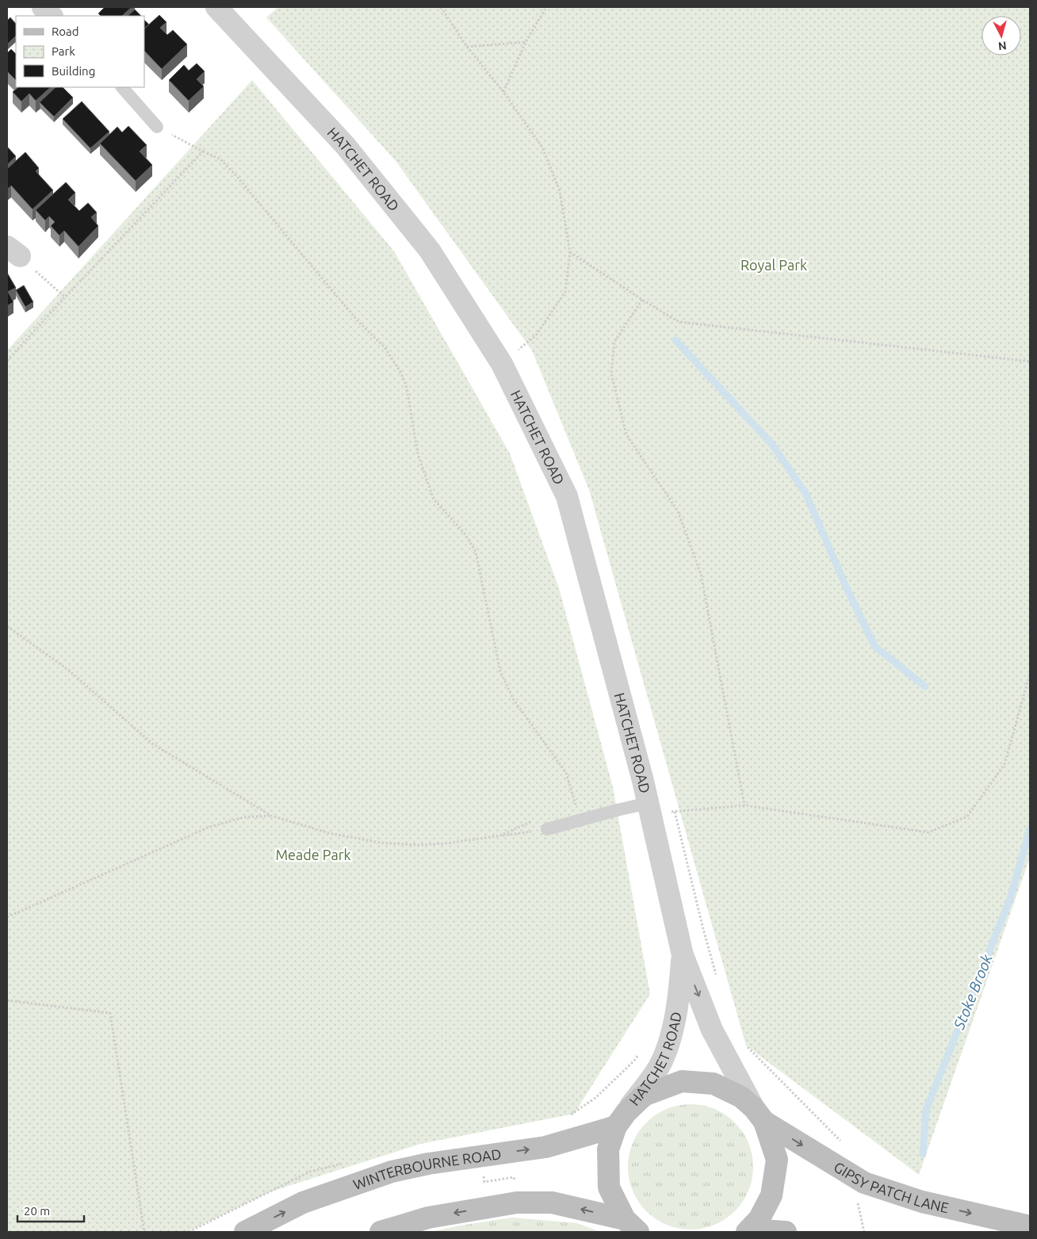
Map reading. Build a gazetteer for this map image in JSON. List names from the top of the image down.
{
  "streets": {
    "main road": ["WINTERBOURNE ROAD", "GIPSY PATCH LANE"],
    "street": ["HATCHET ROAD"]
  },
  "crossings": [
    ["HATCHET ROAD", "WINTERBOURNE ROAD"],
    ["HATCHET ROAD", "GIPSY PATCH LANE"],
    ["WINTERBOURNE ROAD", "GIPSY PATCH LANE"]
  ],
  "one_way": ["GIPSY PATCH LANE"],
  "water": ["Stoke Brook"],
  "parks": ["Royal Park", "Meade Park"],
  "legend": ["Road", "Park", "Building"],
  "scale_bar": "20 m",
  "north": "bottom"
}
